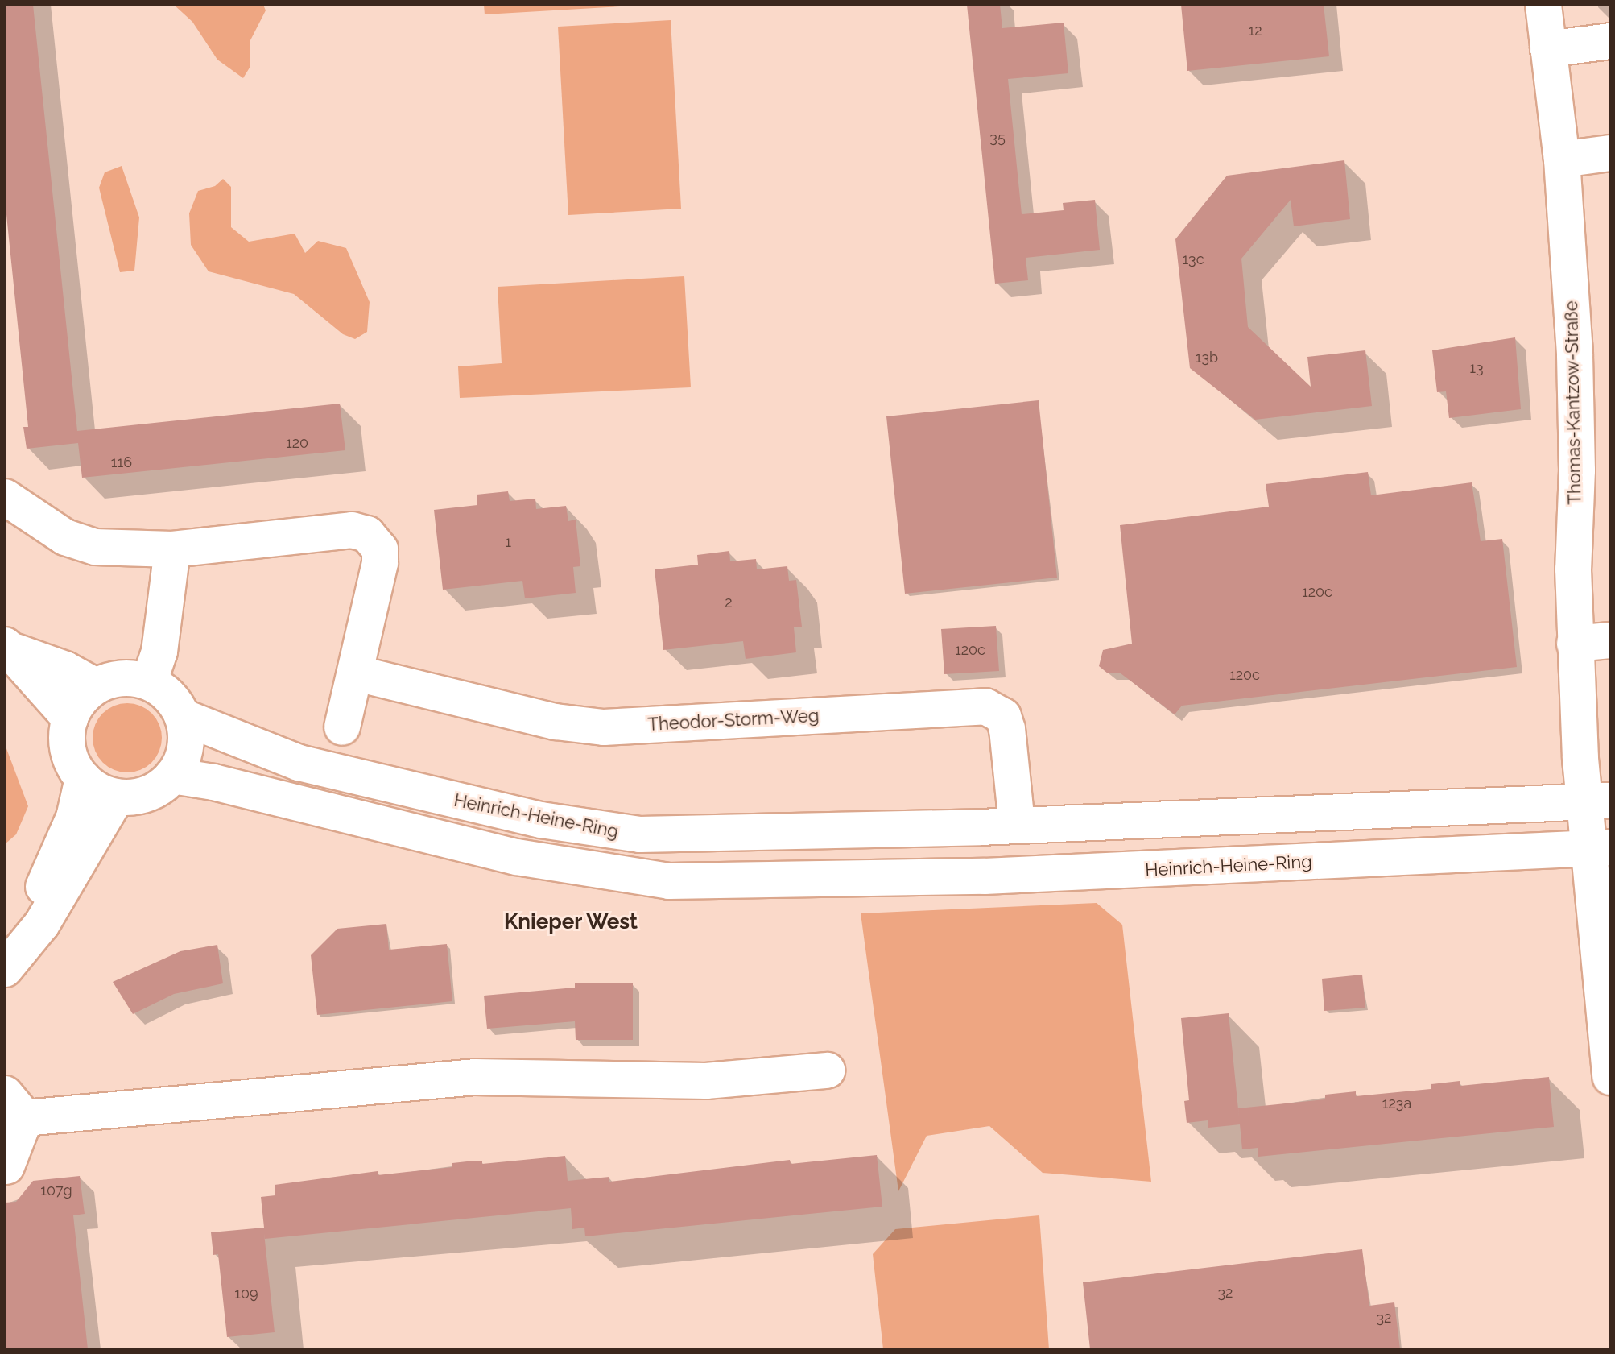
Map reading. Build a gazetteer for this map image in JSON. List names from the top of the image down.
{
  "streets": {
    "street": ["Thomas-Kantzow-Straße", "Theodor-Storm-Weg", "Heinrich-Heine-Ring"]
  },
  "crossings": [
    ["Thomas-Kantzow-Straße", "Heinrich-Heine-Ring"],
    ["Theodor-Storm-Weg", "Heinrich-Heine-Ring"]
  ],
  "districts": ["Knieper West"],
  "house_numbers": [
    "12",
    "35",
    "13c",
    "13b",
    "13",
    "120",
    "116",
    "1",
    "120c",
    "2",
    "120c",
    "120c",
    "123a",
    "107g",
    "32",
    "109",
    "32"
  ]
}
